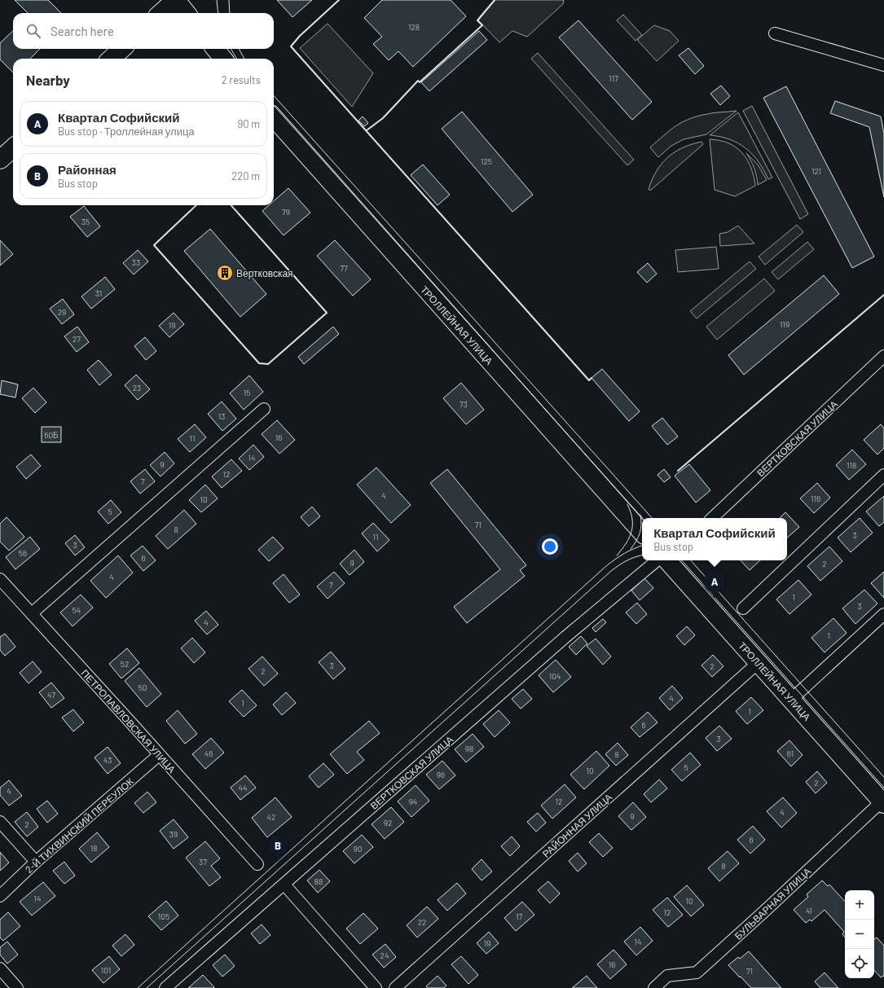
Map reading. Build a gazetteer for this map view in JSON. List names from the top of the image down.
{
  "streets": {
    "main road": ["ТРОЛЛЕЙНАЯ УЛИЦА"],
    "street": [
      "ВЕРТКОВСКАЯ УЛИЦА",
      "ПЕТРОПАВЛОВСКАЯ УЛИЦА",
      "2-Й ТИХВИНСКИЙ ПЕРЕУЛОК",
      "РАЙОННАЯ УЛИЦА",
      "БУЛЬВАРНАЯ УЛИЦА"
    ]
  },
  "crossings": [
    ["ТРОЛЛЕЙНАЯ УЛИЦА", "РАЙОННАЯ УЛИЦА"],
    ["ТРОЛЛЕЙНАЯ УЛИЦА", "БУЛЬВАРНАЯ УЛИЦА"],
    ["ПЕТРОПАВЛОВСКАЯ УЛИЦА", "2-Й ТИХВИНСКИЙ ПЕРЕУЛОК"]
  ],
  "places": {
    "building": ["Вертковская"]
  },
  "house_numbers": [
    "128",
    "117",
    "125",
    "121",
    "79",
    "35",
    "33",
    "77",
    "31",
    "29",
    "119",
    "19",
    "27",
    "23",
    "15",
    "73",
    "13",
    "60Б",
    "16",
    "11",
    "14",
    "9",
    "118",
    "12",
    "7",
    "4",
    "116",
    "10",
    "5",
    "71",
    "8",
    "3",
    "11",
    "3",
    "56",
    "6",
    "9",
    "2",
    "4",
    "7",
    "1",
    "3",
    "54",
    "4",
    "1",
    "52",
    "3",
    "2",
    "2",
    "104",
    "50",
    "47",
    "4",
    "1",
    "1",
    "6",
    "3",
    "98",
    "46",
    "61",
    "8",
    "43",
    "5",
    "10",
    "96",
    "2",
    "44",
    "4",
    "94",
    "12",
    "4",
    "9",
    "42",
    "92",
    "2",
    "39",
    "6",
    "18",
    "90",
    "37",
    "8",
    "88",
    "14",
    "10",
    "41",
    "12",
    "105",
    "17",
    "22",
    "14",
    "19",
    "24",
    "16",
    "101",
    "71"
  ],
  "page": {
    "search": "Search here",
    "heading": ["Nearby", "2 results"],
    "list": [
      {
        "mark": "A",
        "name": "Квартал Софийский",
        "note": "Bus stop · Троллейная улица",
        "value": "90 m"
      },
      {
        "mark": "B",
        "name": "Районная",
        "note": "Bus stop",
        "value": "220 m"
      }
    ],
    "popup": ["Квартал Софийский", "Bus stop"],
    "pins": ["A", "B"],
    "map_buttons": ["+", "−"]
  }
}
